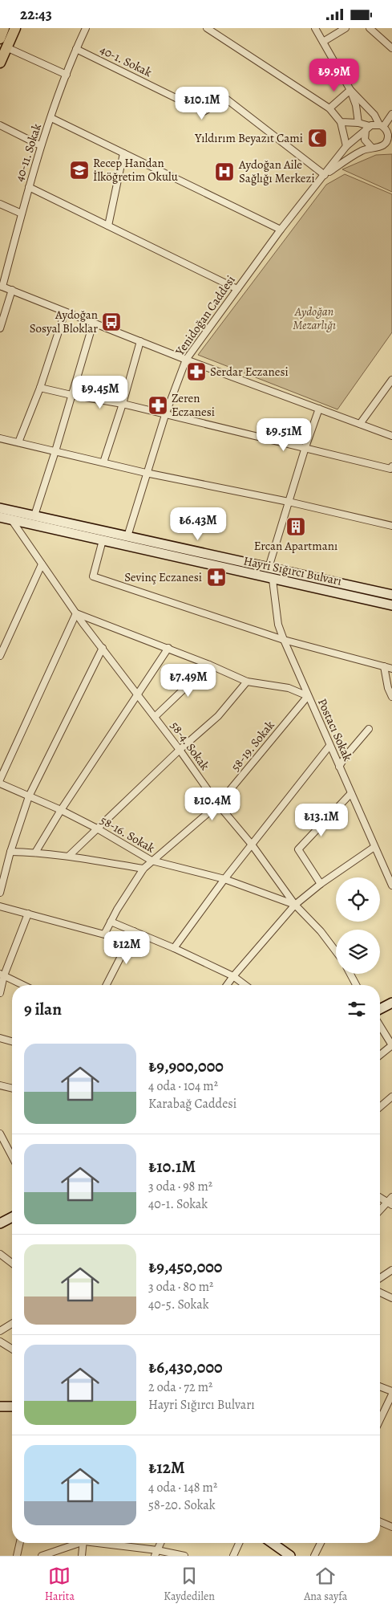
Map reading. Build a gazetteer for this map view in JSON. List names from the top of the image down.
{
  "streets": {
    "main road": ["Hayri Sığırcı Bulvarı"],
    "street": [
      "40-1. Sokak",
      "40-11. Sokak",
      "Yenidoğan Caddesi",
      "Postacı Sokak",
      "58-4. Sokak",
      "58-19. Sokak",
      "58-16. Sokak"
    ]
  },
  "crossings": [
    ["40-1. Sokak", "40-11. Sokak"],
    ["40-1. Sokak", "Yenidoğan Caddesi"],
    ["Yenidoğan Caddesi", "Hayri Sığırcı Bulvarı"],
    ["Hayri Sığırcı Bulvarı", "Postacı Sokak"],
    ["Hayri Sığırcı Bulvarı", "58-4. Sokak"],
    ["Postacı Sokak", "58-19. Sokak"],
    ["58-4. Sokak", "58-19. Sokak"],
    ["58-4. Sokak", "58-16. Sokak"],
    ["58-19. Sokak", "58-16. Sokak"]
  ],
  "parks": ["Aydoğan Mezarlığı"],
  "places": {
    "mosque": ["Yıldırım Beyazıt Cami"],
    "school or university": ["Recep Handan İlköğretim Okulu"],
    "hospital": ["Aydoğan Aile Sağlığı Merkezi"],
    "bus stop": ["Aydoğan Sosyal Bloklar"],
    "pharmacy": ["Serdar Eczanesi", "Zeren Eczanesi", "Sevinç Eczanesi"],
    "building": ["Ercan Apartmanı"]
  },
  "page": {
    "status": "22:43",
    "price": [
      "₺9.9M",
      "₺10.1M",
      "₺9.45M",
      "₺9.51M",
      "₺6.43M",
      "₺7.49M",
      "₺10.4M",
      "₺13.1M",
      "₺12M"
    ],
    "heading": "9 ilan",
    "list": [
      {
        "name": "₺9,900,000",
        "note": "4 oda · 104 m² · Karabağ Caddesi"
      },
      {
        "name": "₺10.1M",
        "note": "3 oda · 98 m² · 40-1. Sokak"
      },
      {
        "name": "₺9,450,000",
        "note": "3 oda · 80 m² · 40-5. Sokak"
      },
      {
        "name": "₺6,430,000",
        "note": "2 oda · 72 m² · Hayri Sığırcı Bulvarı"
      },
      {
        "name": "₺12M",
        "note": "4 oda · 148 m² · 58-20. Sokak"
      }
    ],
    "tabs": ["Harita", "Kaydedilen", "Ana sayfa"]
  }
}
